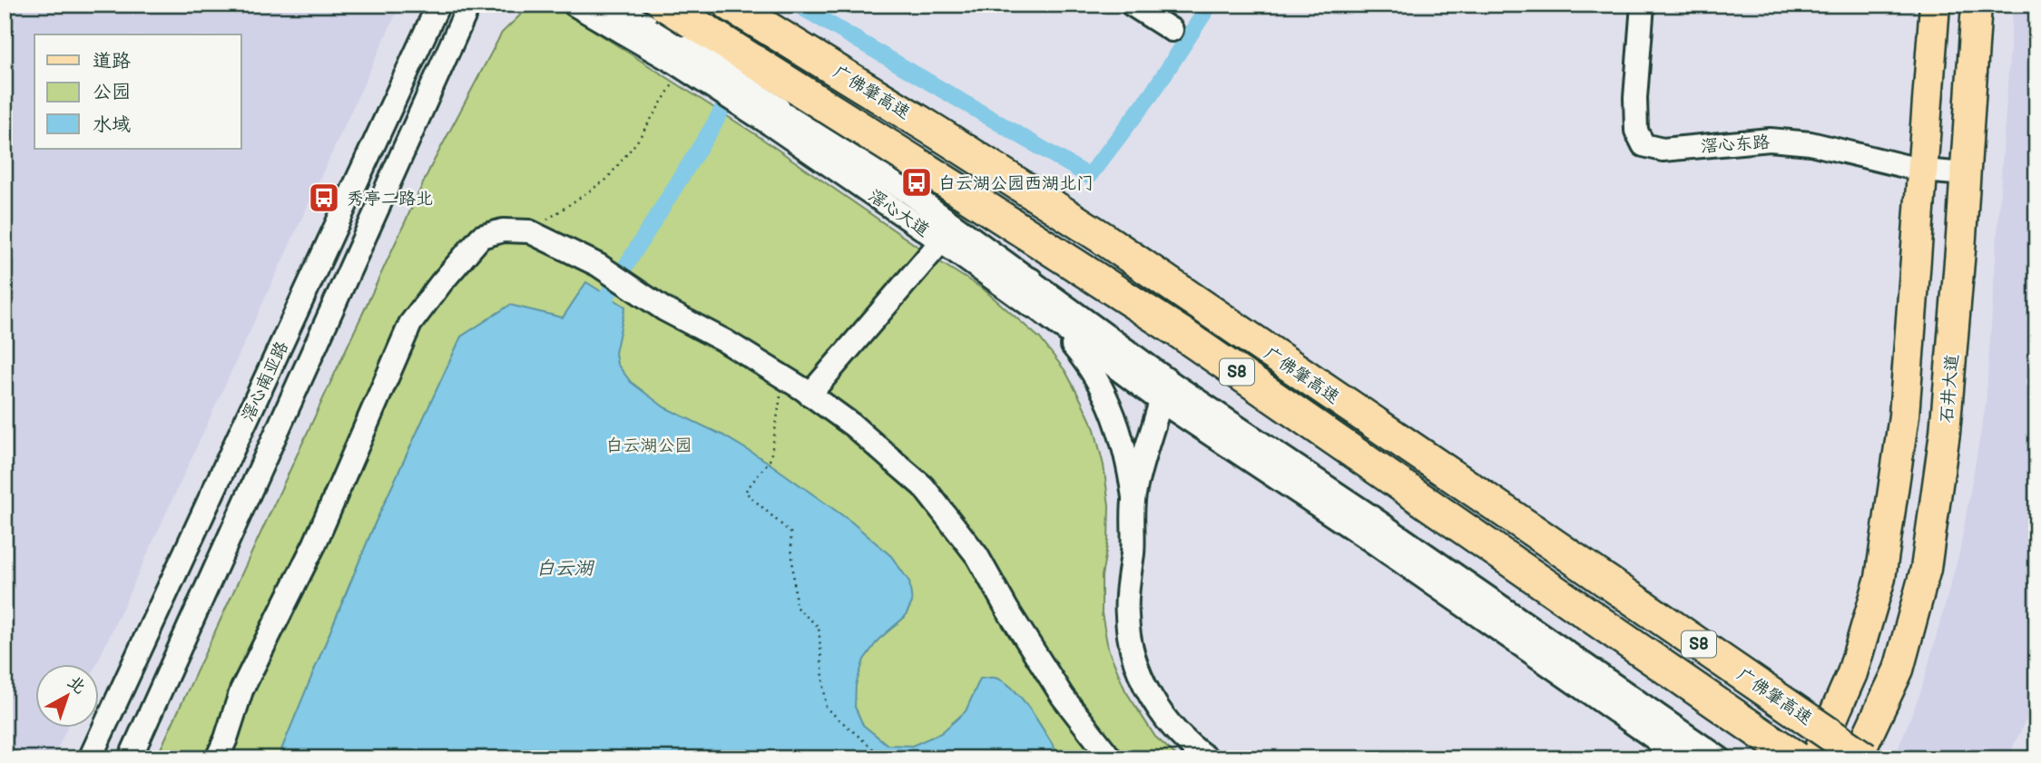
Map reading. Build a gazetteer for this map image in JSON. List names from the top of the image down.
{
  "streets": {
    "highway": ["广佛肇高速", "S8"],
    "main road": ["石井大道"],
    "street": ["滘心东路", "滘心大道", "滘心南亚路"]
  },
  "crossings": [
    ["滘心东路", "石井大道"]
  ],
  "water": ["白云湖"],
  "parks": ["白云湖公园"],
  "places": {
    "bus stop": ["白云湖公园西湖北门", "秀亭二路北"]
  },
  "legend": ["道路", "公园", "水域"],
  "north": "top right"
}
